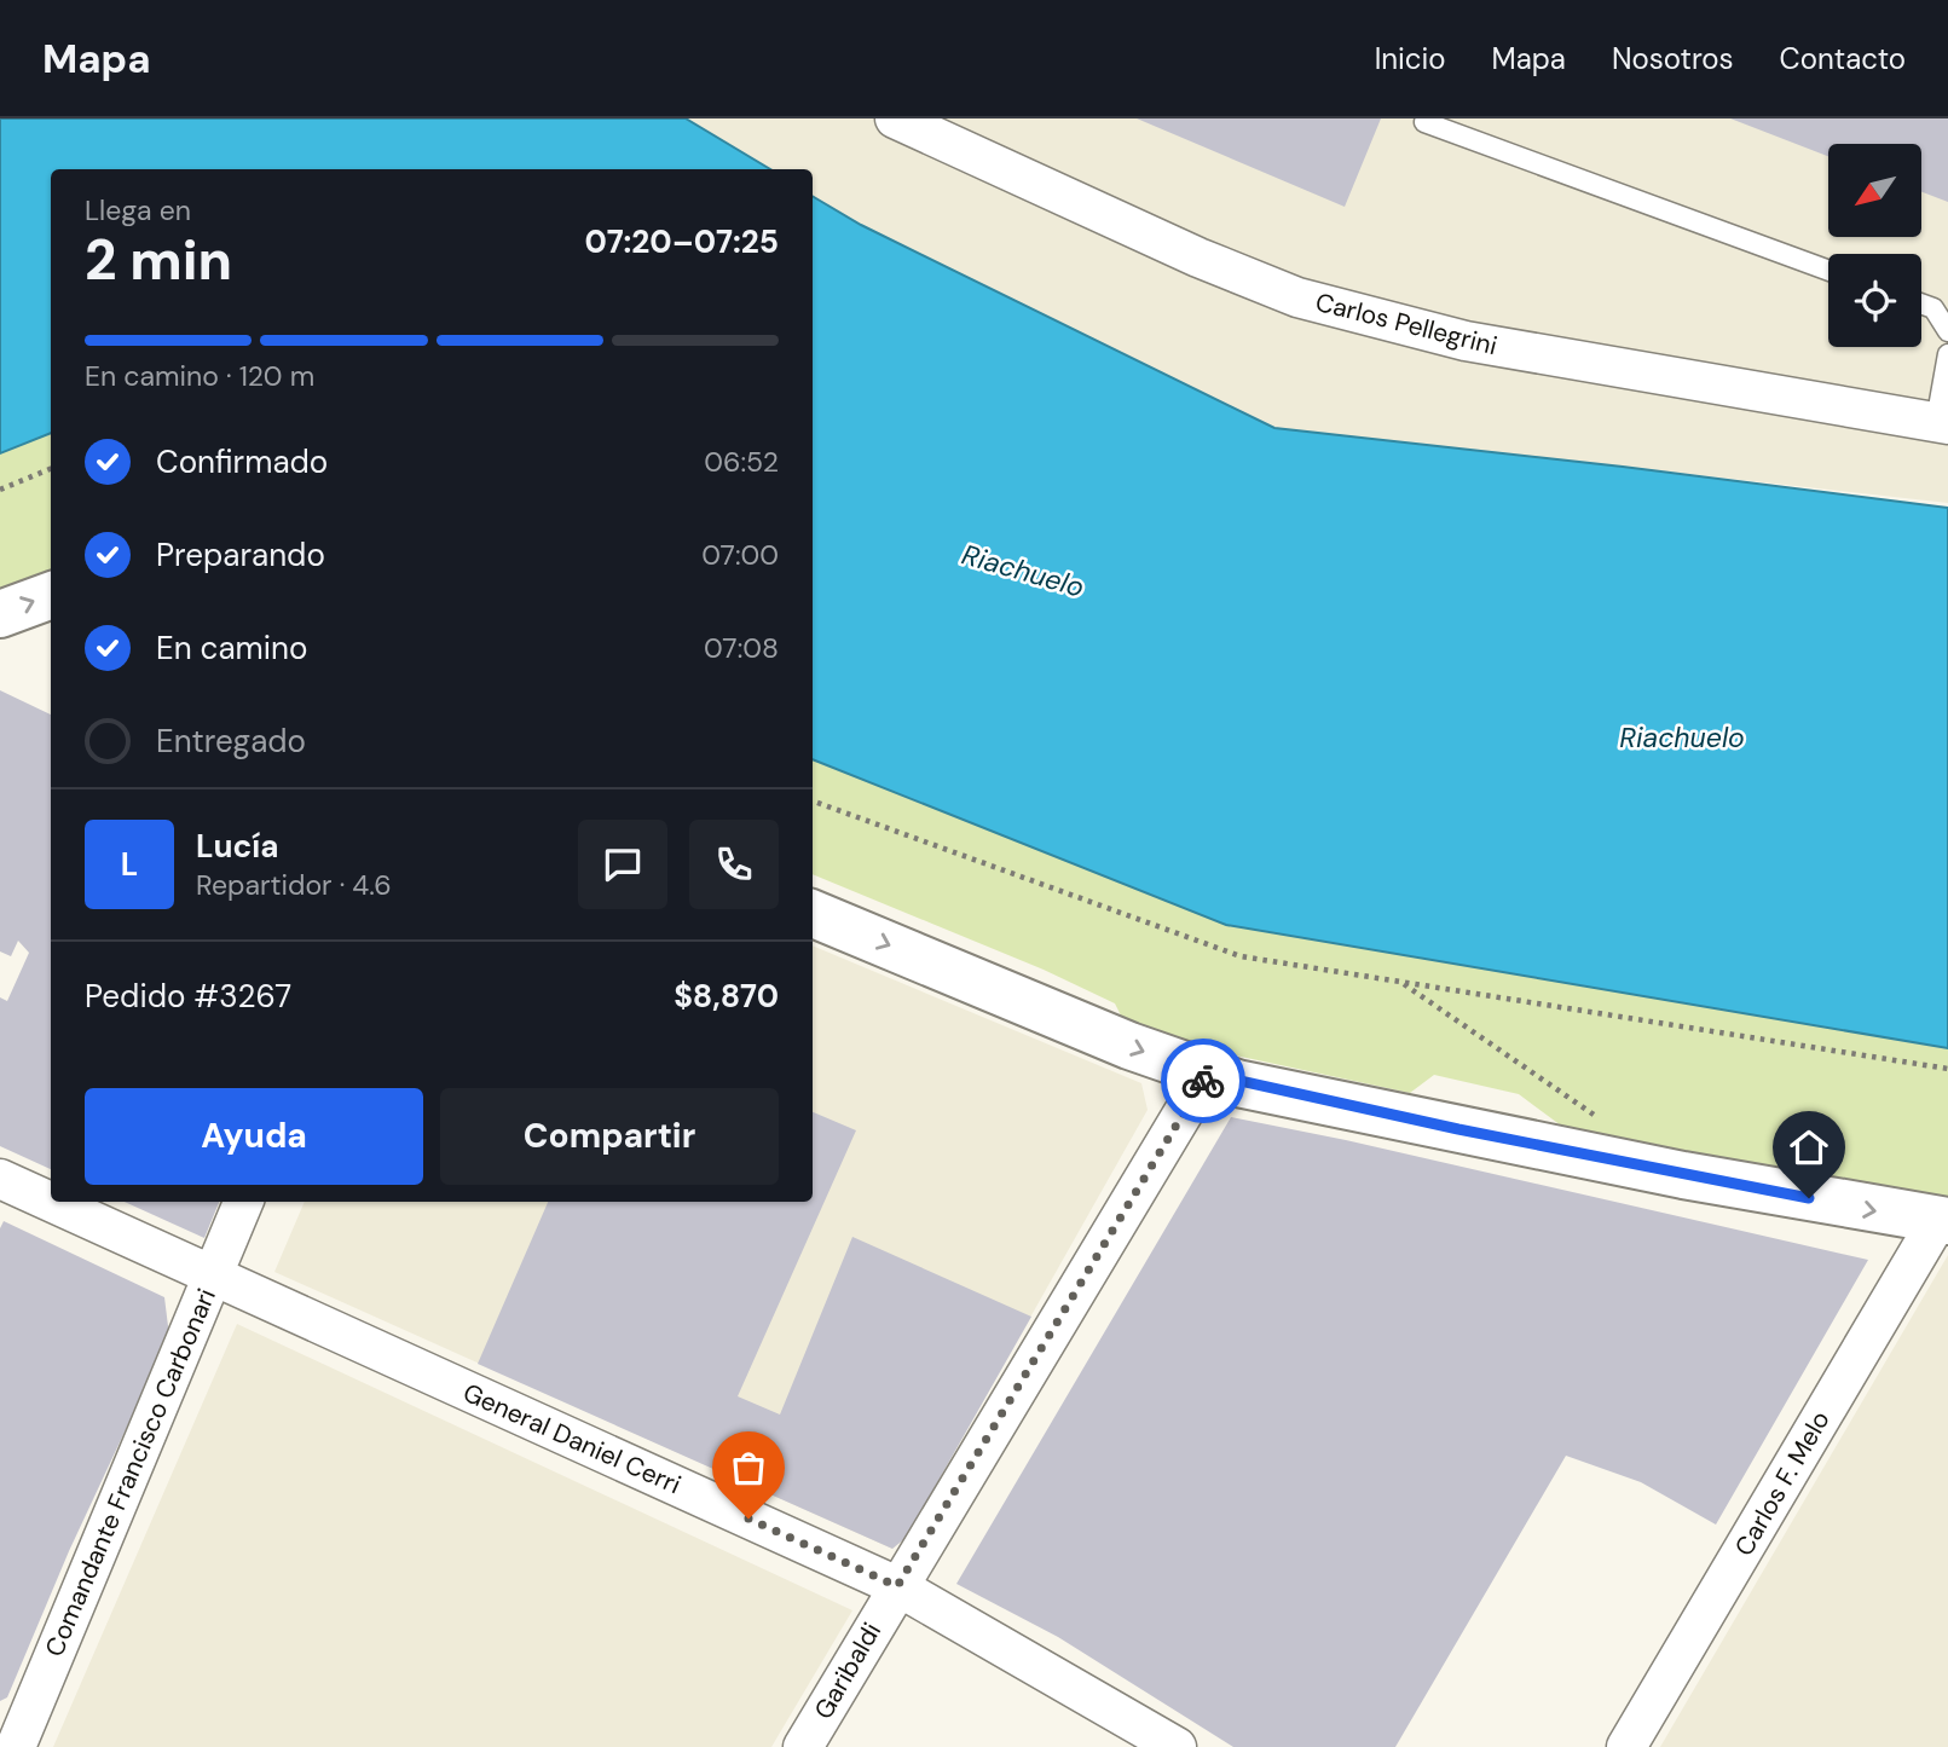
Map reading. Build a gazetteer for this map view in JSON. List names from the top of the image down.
{
  "streets": {
    "street": [
      "Carlos Pellegrini",
      "General Daniel Cerri",
      "Comandante Francisco Carbonari",
      "Carlos F. Melo",
      "Garibaldi"
    ]
  },
  "crossings": [
    ["General Daniel Cerri", "Comandante Francisco Carbonari"],
    ["General Daniel Cerri", "Garibaldi"]
  ],
  "water": ["Riachuelo"],
  "north": "bottom left",
  "page": {
    "header": "Mapa",
    "nav": [
      "Inicio",
      "Mapa",
      "Nosotros",
      "Contacto"
    ],
    "heading": ["2 min", "Llega en", "07:20–07:25"],
    "panel": [
      "Lucía",
      "Repartidor · 4.6",
      "Pedido #3267",
      "$8,870"
    ],
    "bar": "En camino · 120 m",
    "list": [
      ["Confirmado", "06:52"],
      ["Preparando", "07:00"],
      ["En camino", "07:08"],
      "Entregado"
    ],
    "round": "L",
    "buttons": ["Ayuda", "Compartir"]
  }
}
